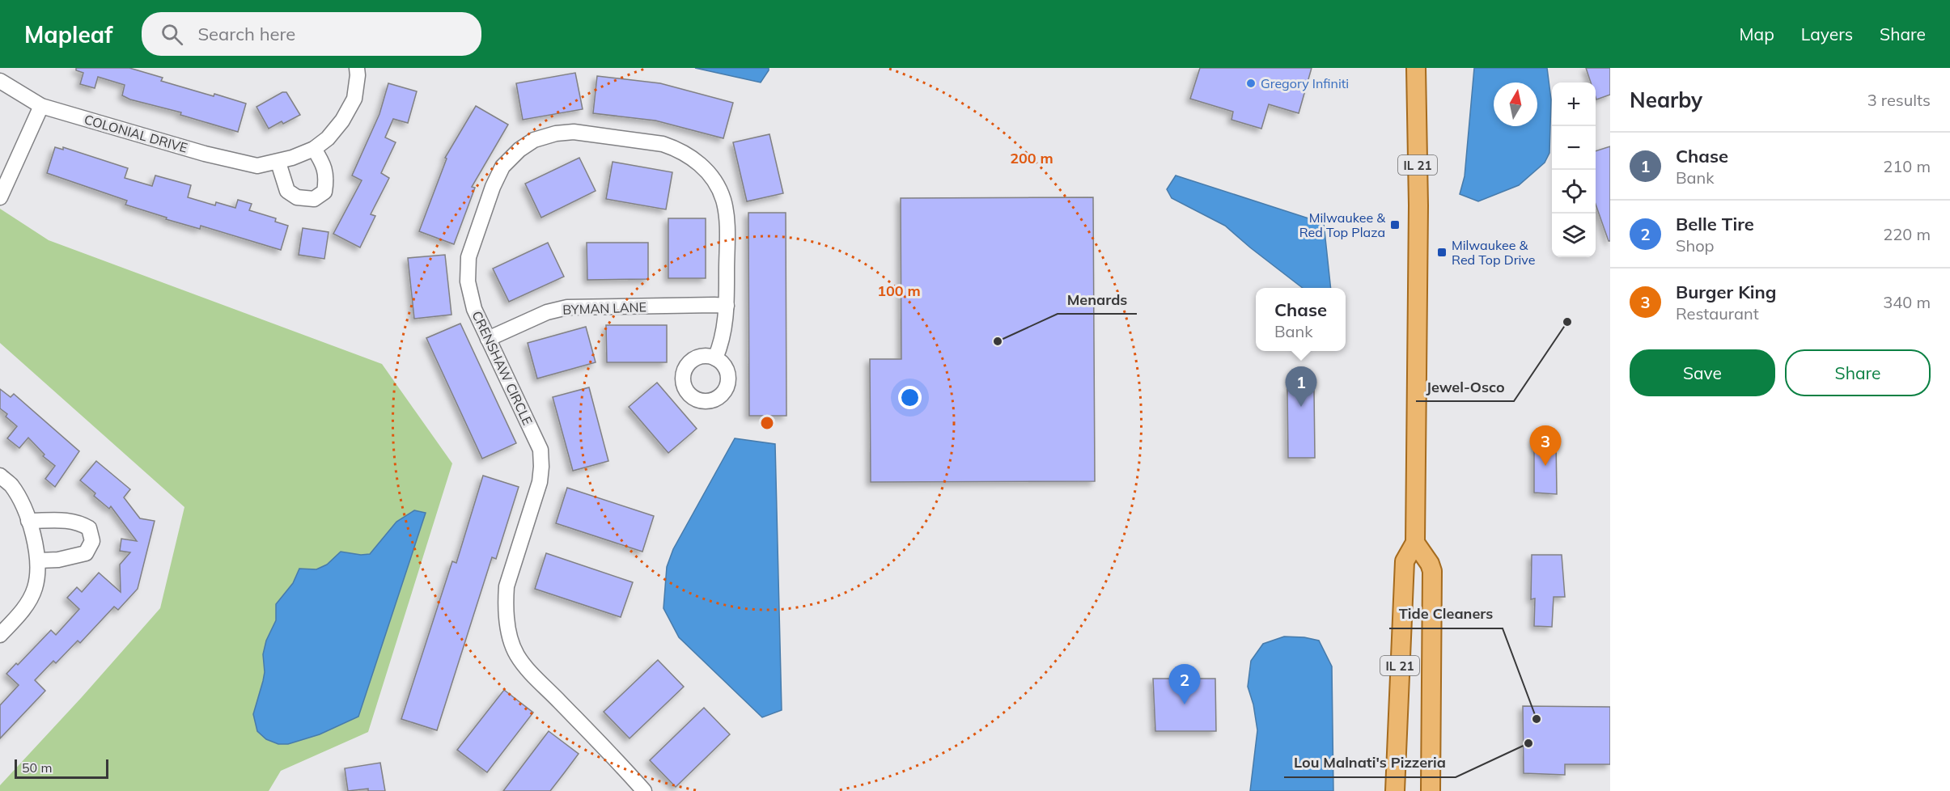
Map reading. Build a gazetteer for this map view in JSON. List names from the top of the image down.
{
  "streets": {
    "main road": ["IL 21"],
    "street": ["COLONIAL DRIVE", "BYMAN LANE", "CRENSHAW CIRCLE"]
  },
  "crossings": [
    ["BYMAN LANE", "CRENSHAW CIRCLE"]
  ],
  "places": {
    "other": [
      "Gregory Infiniti",
      "Jewel-Osco",
      "Menards",
      "Tide Cleaners",
      "Lou Malnati's Pizzeria"
    ],
    "transit": ["Milwaukee & Red Top Plaza", "Milwaukee & Red Top Drive"]
  },
  "scale_bar": "50 m",
  "north": "top",
  "page": {
    "header": "Mapleaf",
    "search": "Search here",
    "nav": ["Map", "Layers", "Share"],
    "heading": ["Nearby", "3 results"],
    "map_buttons": ["+", "−"],
    "list": [
      {
        "mark": "1",
        "name": "Chase",
        "note": "Bank",
        "value": "210 m"
      },
      {
        "mark": "2",
        "name": "Belle Tire",
        "note": "Shop",
        "value": "220 m"
      },
      {
        "mark": "3",
        "name": "Burger King",
        "note": "Restaurant",
        "value": "340 m"
      }
    ],
    "popup": ["Chase", "Bank"],
    "buttons": ["Save", "Share"],
    "pins": ["1", "3", "2"],
    "scale": "50 m"
  },
  "rings": ["200 m", "100 m"]
}
